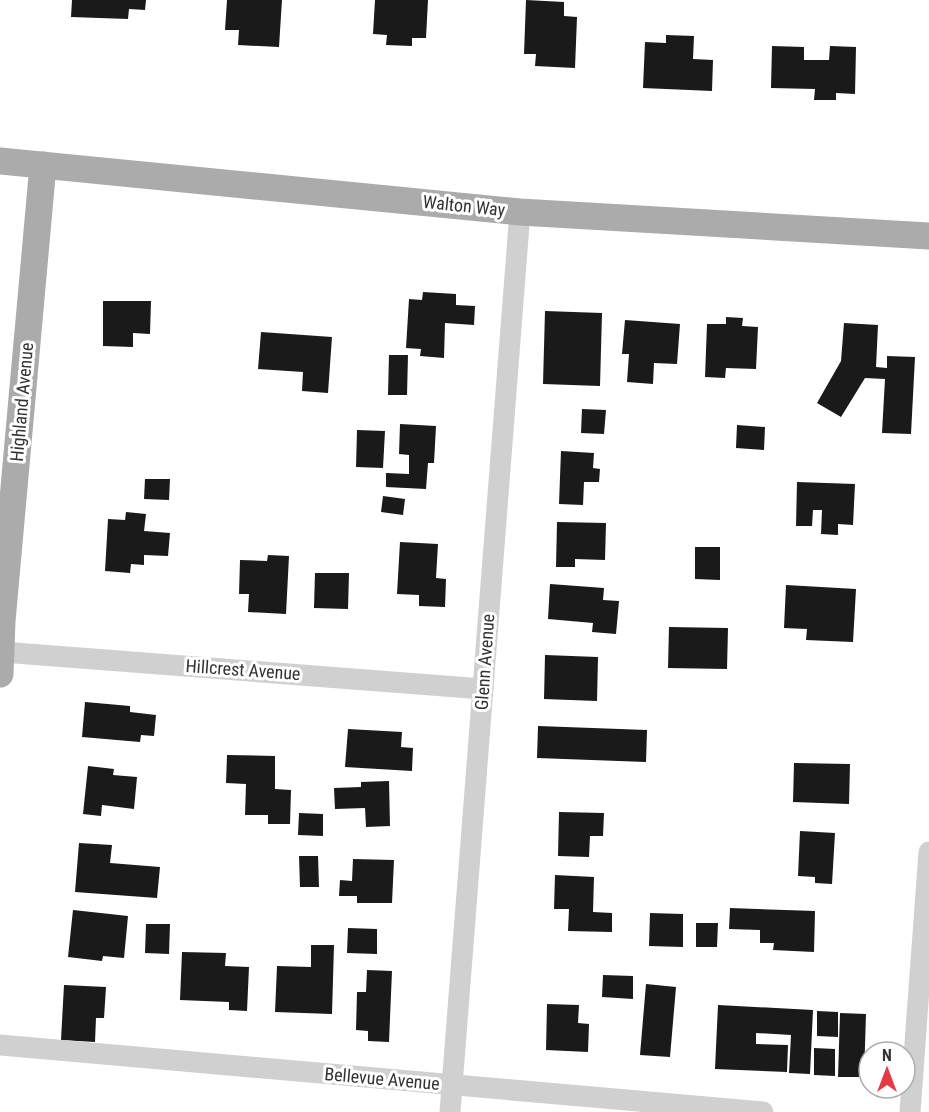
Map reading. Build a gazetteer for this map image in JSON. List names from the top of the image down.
{
  "streets": {
    "main road": ["Walton Way", "Highland Avenue"],
    "street": ["Glenn Avenue", "Hillcrest Avenue", "Bellevue Avenue"]
  },
  "crossings": [
    ["Walton Way", "Highland Avenue"],
    ["Walton Way", "Glenn Avenue"],
    ["Highland Avenue", "Hillcrest Avenue"],
    ["Glenn Avenue", "Hillcrest Avenue"],
    ["Glenn Avenue", "Bellevue Avenue"]
  ],
  "north": "top"
}
